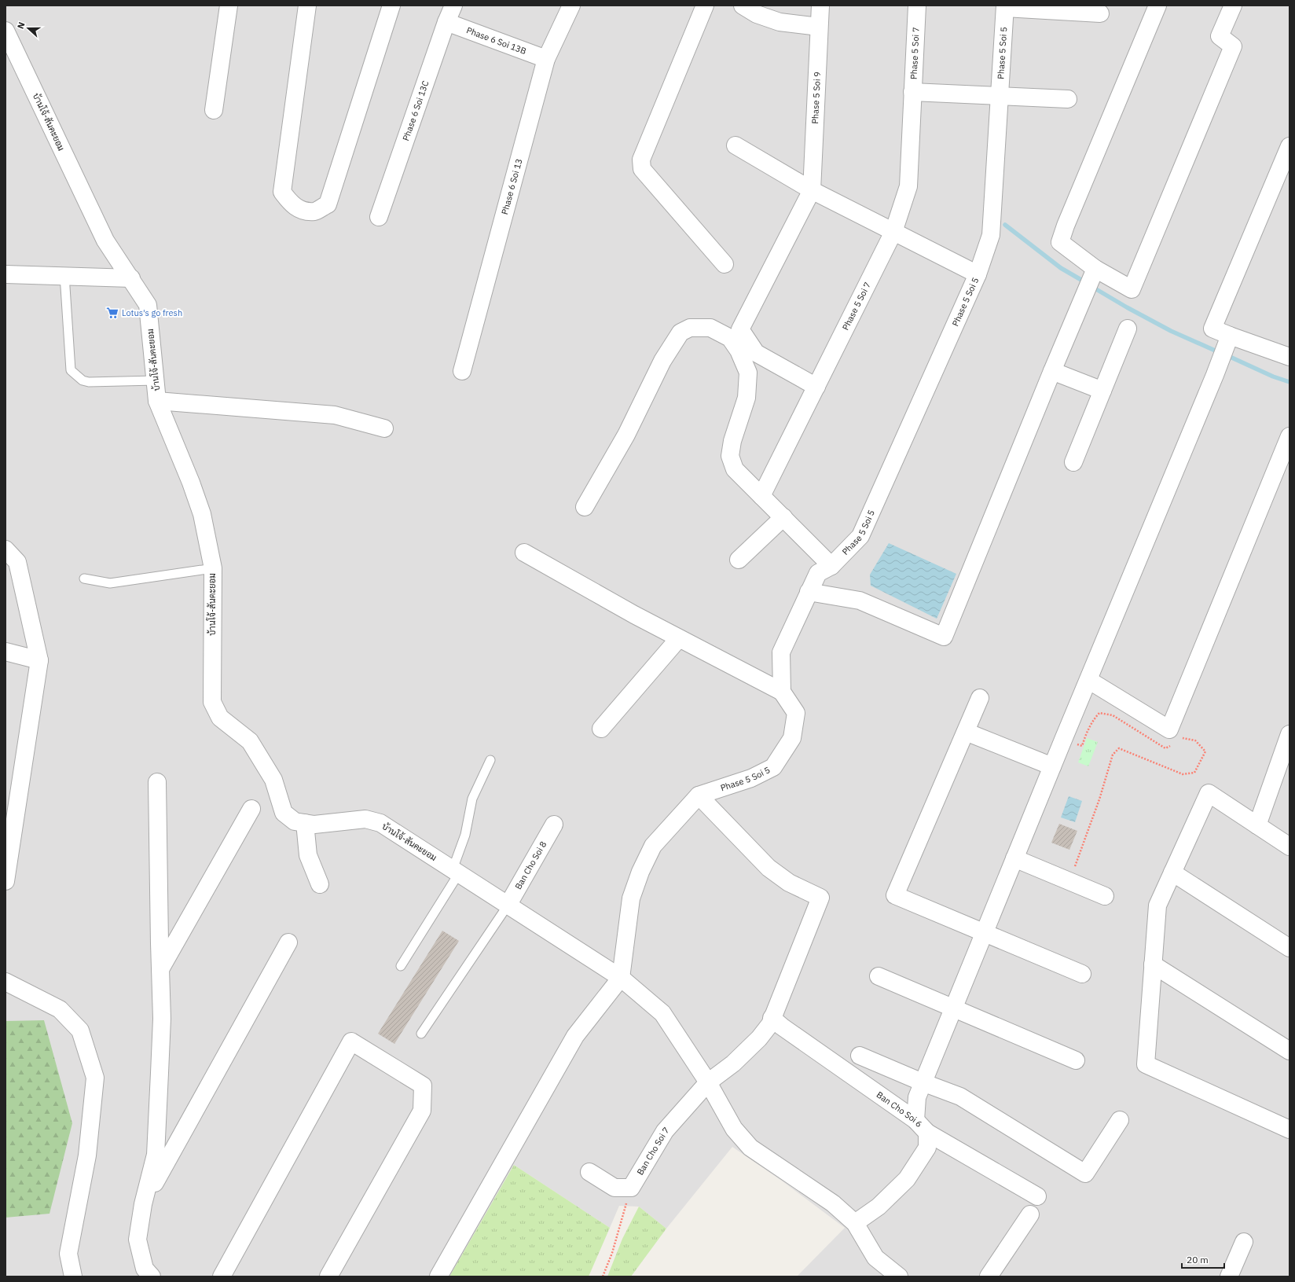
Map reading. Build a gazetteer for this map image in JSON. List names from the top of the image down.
{
  "streets": {
    "street": [
      "Phase 6 Soi 13B",
      "Phase 5 Soi 5",
      "Phase 5 Soi 7",
      "Phase 5 Soi 9",
      "Phase 6 Soi 13C",
      "บ้านโจ้-สันคะยอม",
      "Phase 6 Soi 13",
      "Ban Cho Soi 8",
      "Ban Cho Soi 6",
      "Ban Cho Soi 7"
    ]
  },
  "crossings": [
    ["Phase 6 Soi 13B", "Phase 6 Soi 13C"],
    ["Phase 6 Soi 13B", "Phase 6 Soi 13"],
    ["Phase 5 Soi 5", "บ้านโจ้-สันคะยอม"],
    ["Phase 5 Soi 5", "Ban Cho Soi 7"],
    ["บ้านโจ้-สันคะยอม", "Ban Cho Soi 8"],
    ["บ้านโจ้-สันคะยอม", "Ban Cho Soi 6"],
    ["บ้านโจ้-สันคะยอม", "Ban Cho Soi 7"],
    ["Ban Cho Soi 6", "Ban Cho Soi 7"]
  ],
  "places": {
    "supermarket": ["Lotus's go fresh"]
  },
  "scale_bar": "20 m",
  "north": "left"
}
